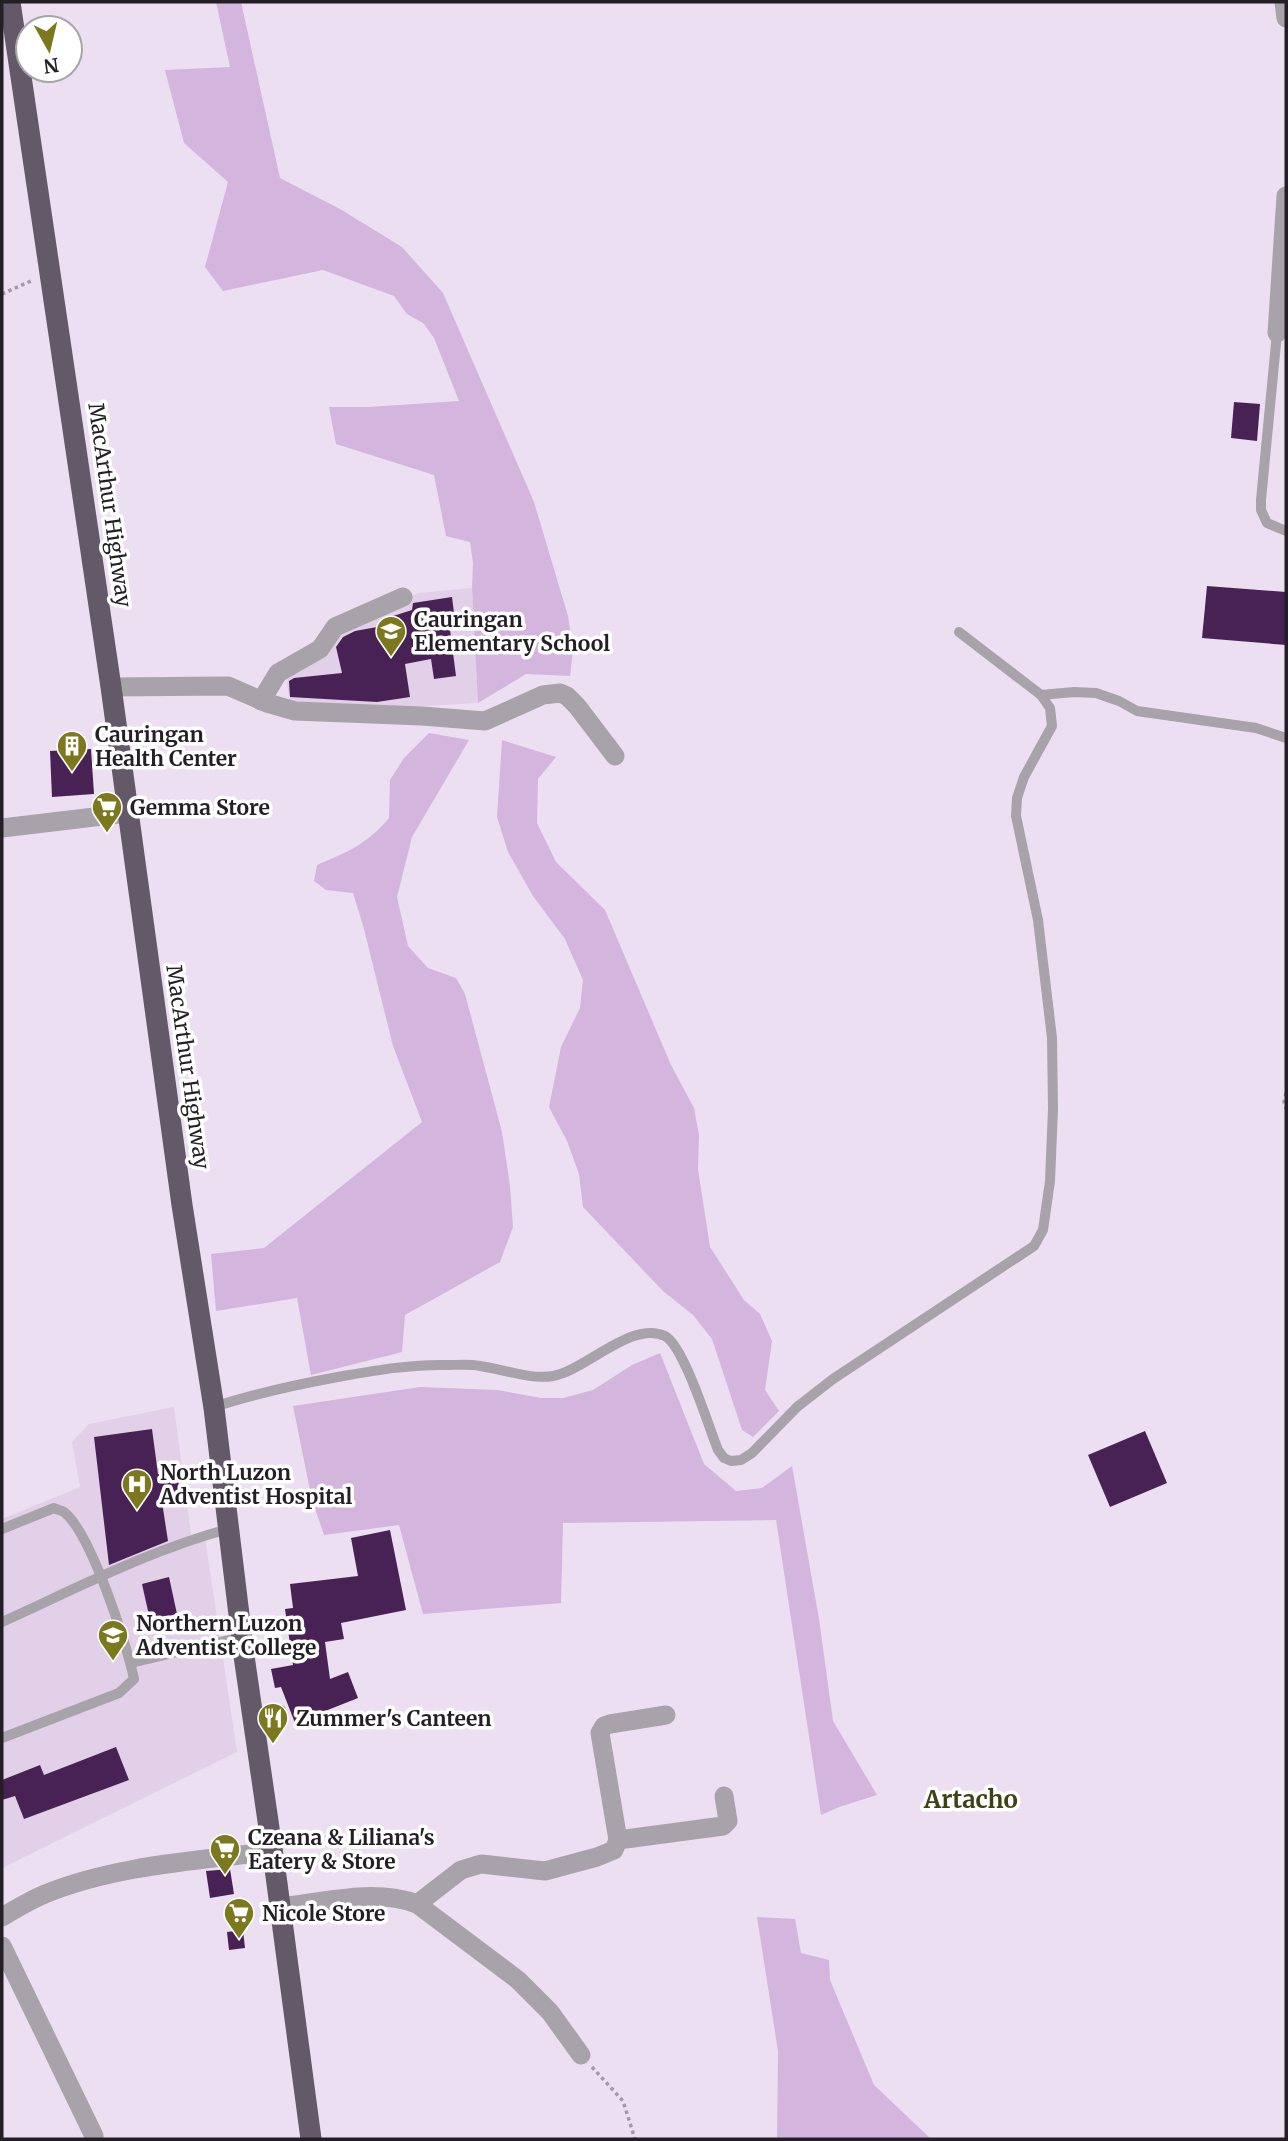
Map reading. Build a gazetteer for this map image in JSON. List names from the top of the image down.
{
  "streets": {
    "highway": ["MacArthur Highway"]
  },
  "districts": ["Artacho"],
  "places": {
    "school or university": ["Cauringan Elementary School", "Northern Luzon Adventist College"],
    "building": ["Cauringan Health Center"],
    "supermarket": ["Gemma Store", "Czeana & Liliana's Eatery & Store", "Nicole Store"],
    "hospital": ["North Luzon Adventist Hospital"],
    "restaurant": ["Zummer's Canteen"]
  },
  "north": "bottom"
}
